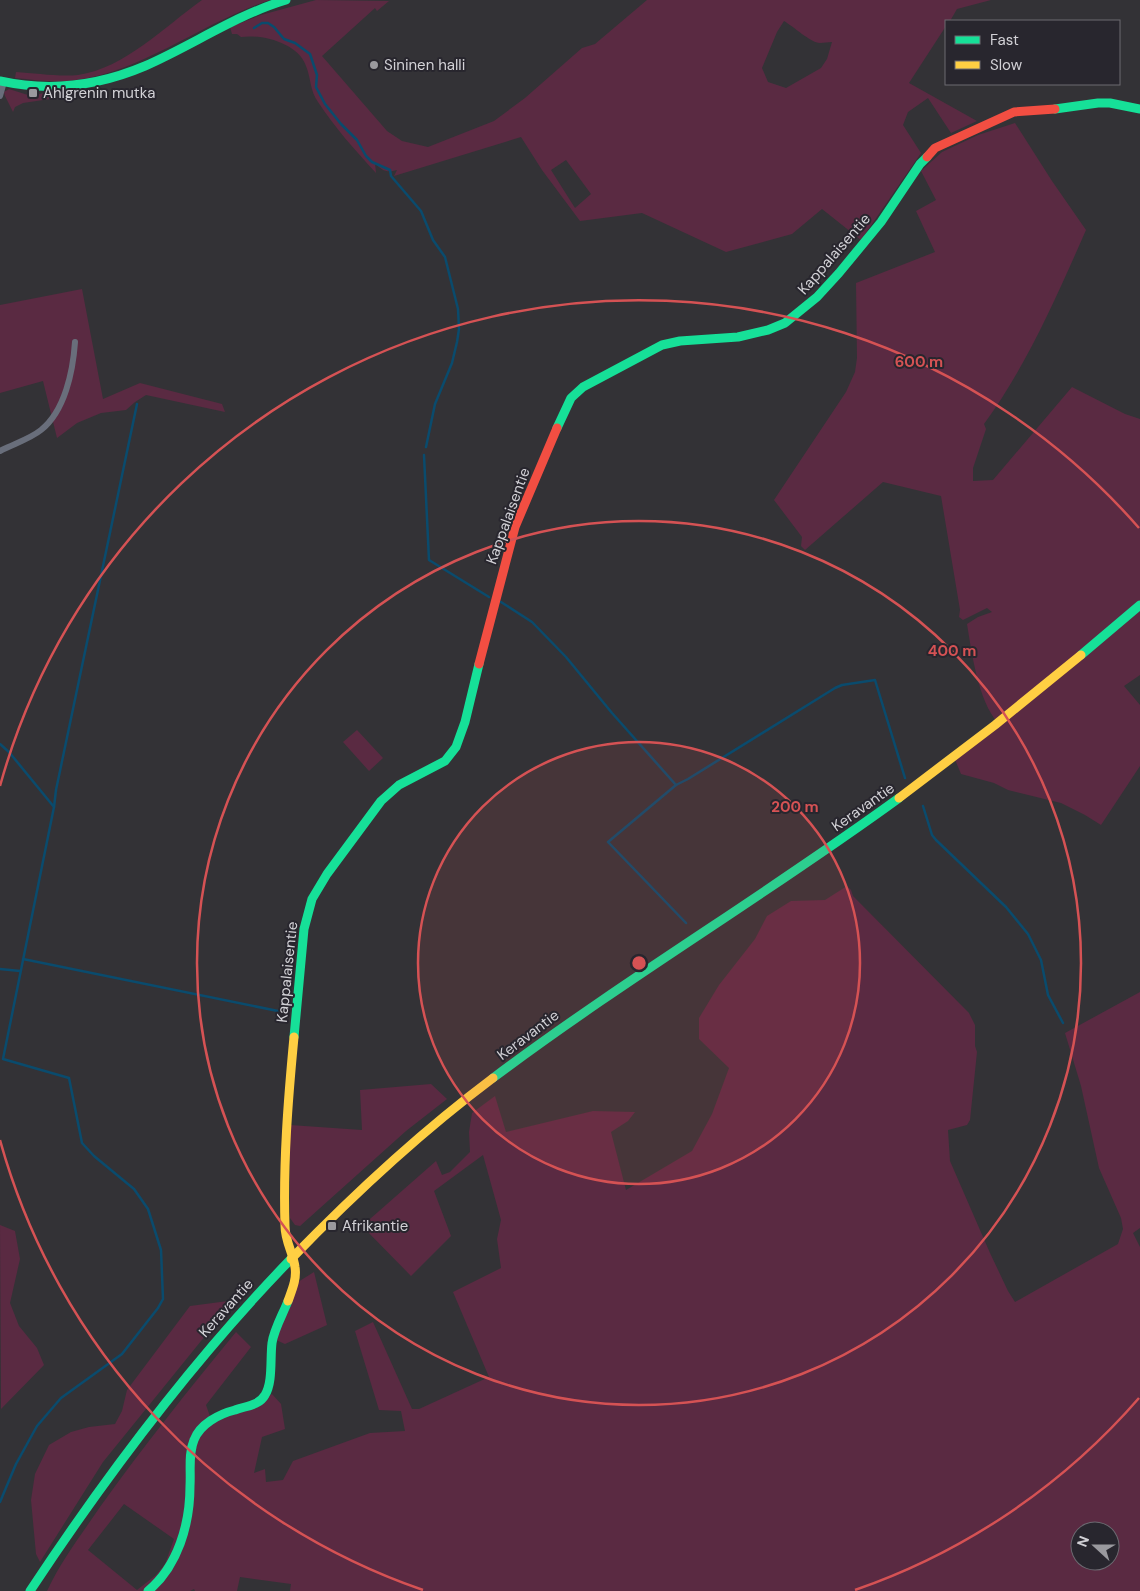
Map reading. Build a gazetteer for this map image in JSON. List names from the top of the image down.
{
  "streets": {
    "street": ["Kappalaisentie", "Keravantie"]
  },
  "crossings": [
    ["Kappalaisentie", "Keravantie"]
  ],
  "places": {
    "other": ["Sininen halli"],
    "transit": ["Ahlgrenin mutka", "Afrikantie"]
  },
  "legend": ["Fast", "Slow"],
  "north": "left",
  "rings": ["600 m", "400 m", "200 m"]
}
